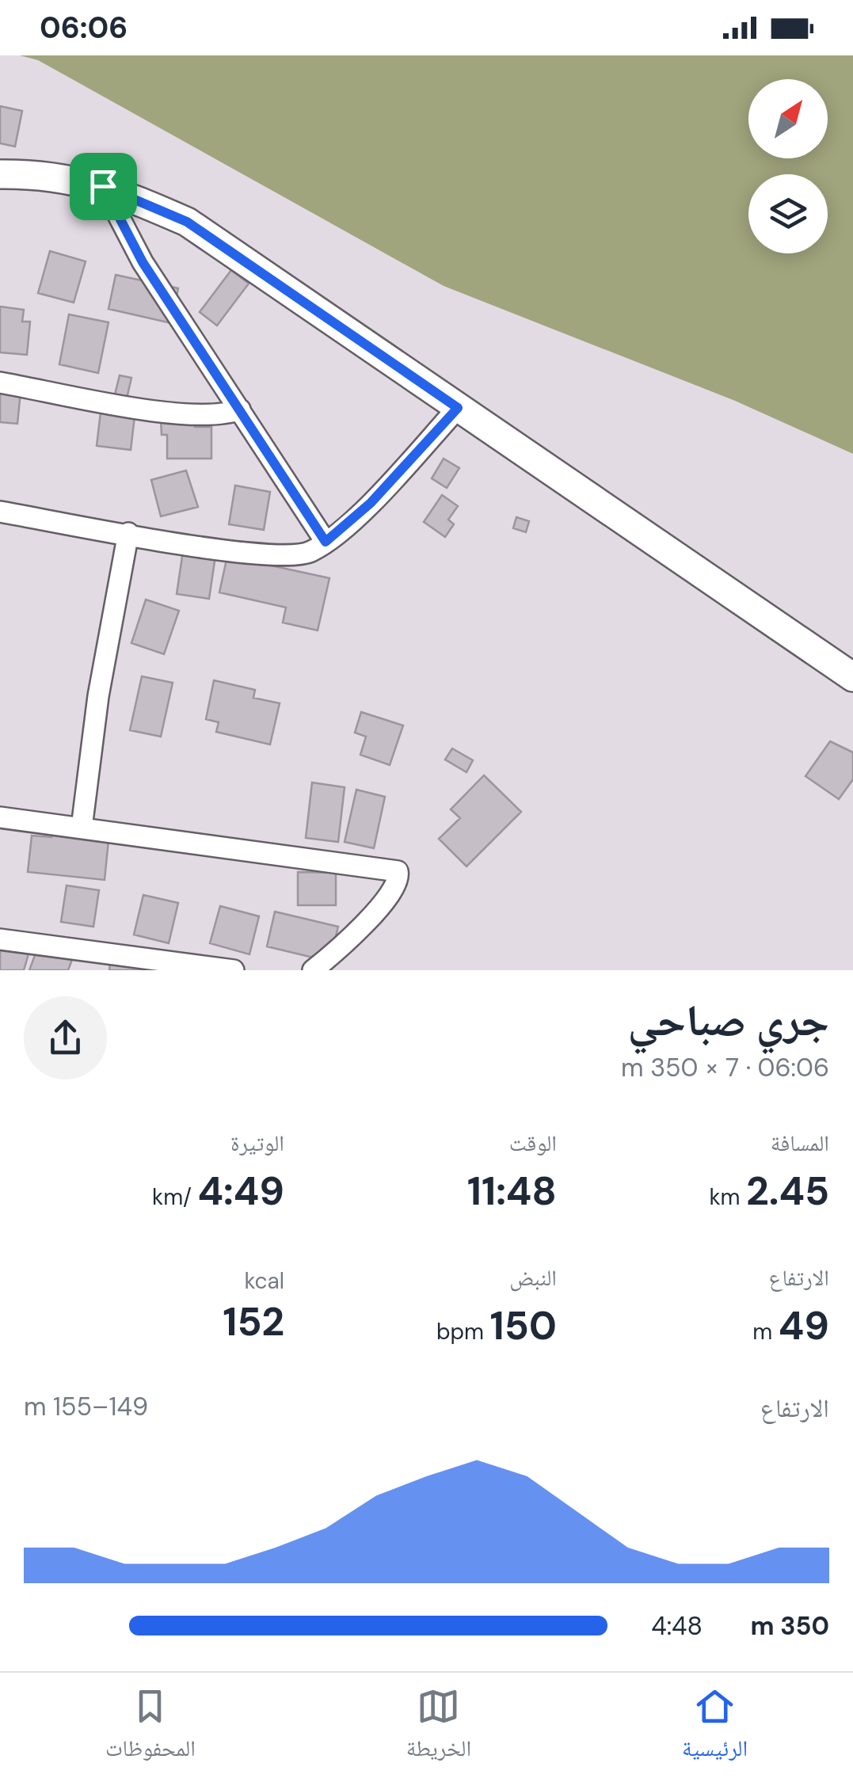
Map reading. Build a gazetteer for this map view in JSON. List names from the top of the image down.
{
  "north": "top right",
  "page": {
    "status": "06:06",
    "heading": ["جري صباحي", "06:06 · 7 × 350 m"],
    "stats": [
      ["المسافة", "2.45 km"],
      ["الوقت", "11:48"],
      ["الوتيرة", "4:49 /km"],
      ["الارتفاع", "49 m"],
      ["النبض", "150 bpm"],
      ["kcal", "152"]
    ],
    "chart": ["الارتفاع", "149–155 m"],
    "list": [
      {
        "name": "350 m",
        "note": "4:48"
      }
    ],
    "tabs": ["الرئيسية", "الخريطة", "المحفوظات"]
  }
}
